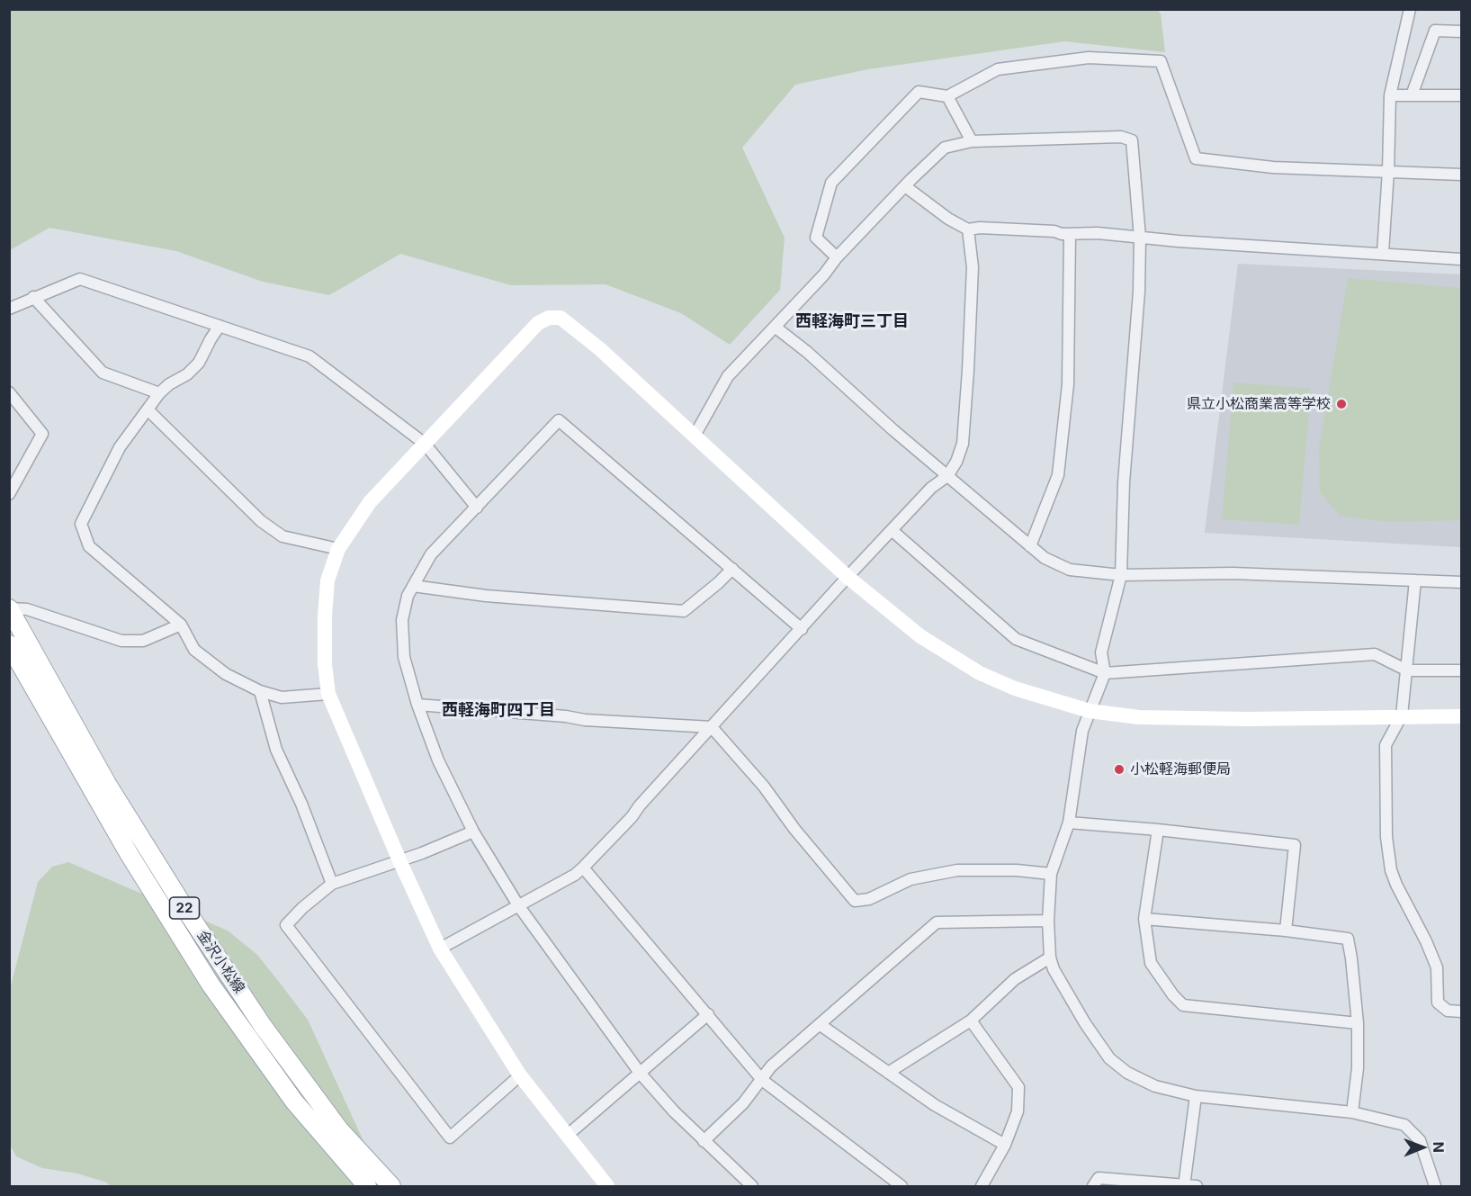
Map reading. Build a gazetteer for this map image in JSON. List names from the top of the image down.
{
  "streets": {
    "main road": ["22", "金沢小松線"]
  },
  "districts": ["西軽海町三丁目", "西軽海町四丁目"],
  "places": ["県立小松商業高等学校", "小松軽海郵便局"],
  "north": "right"
}
